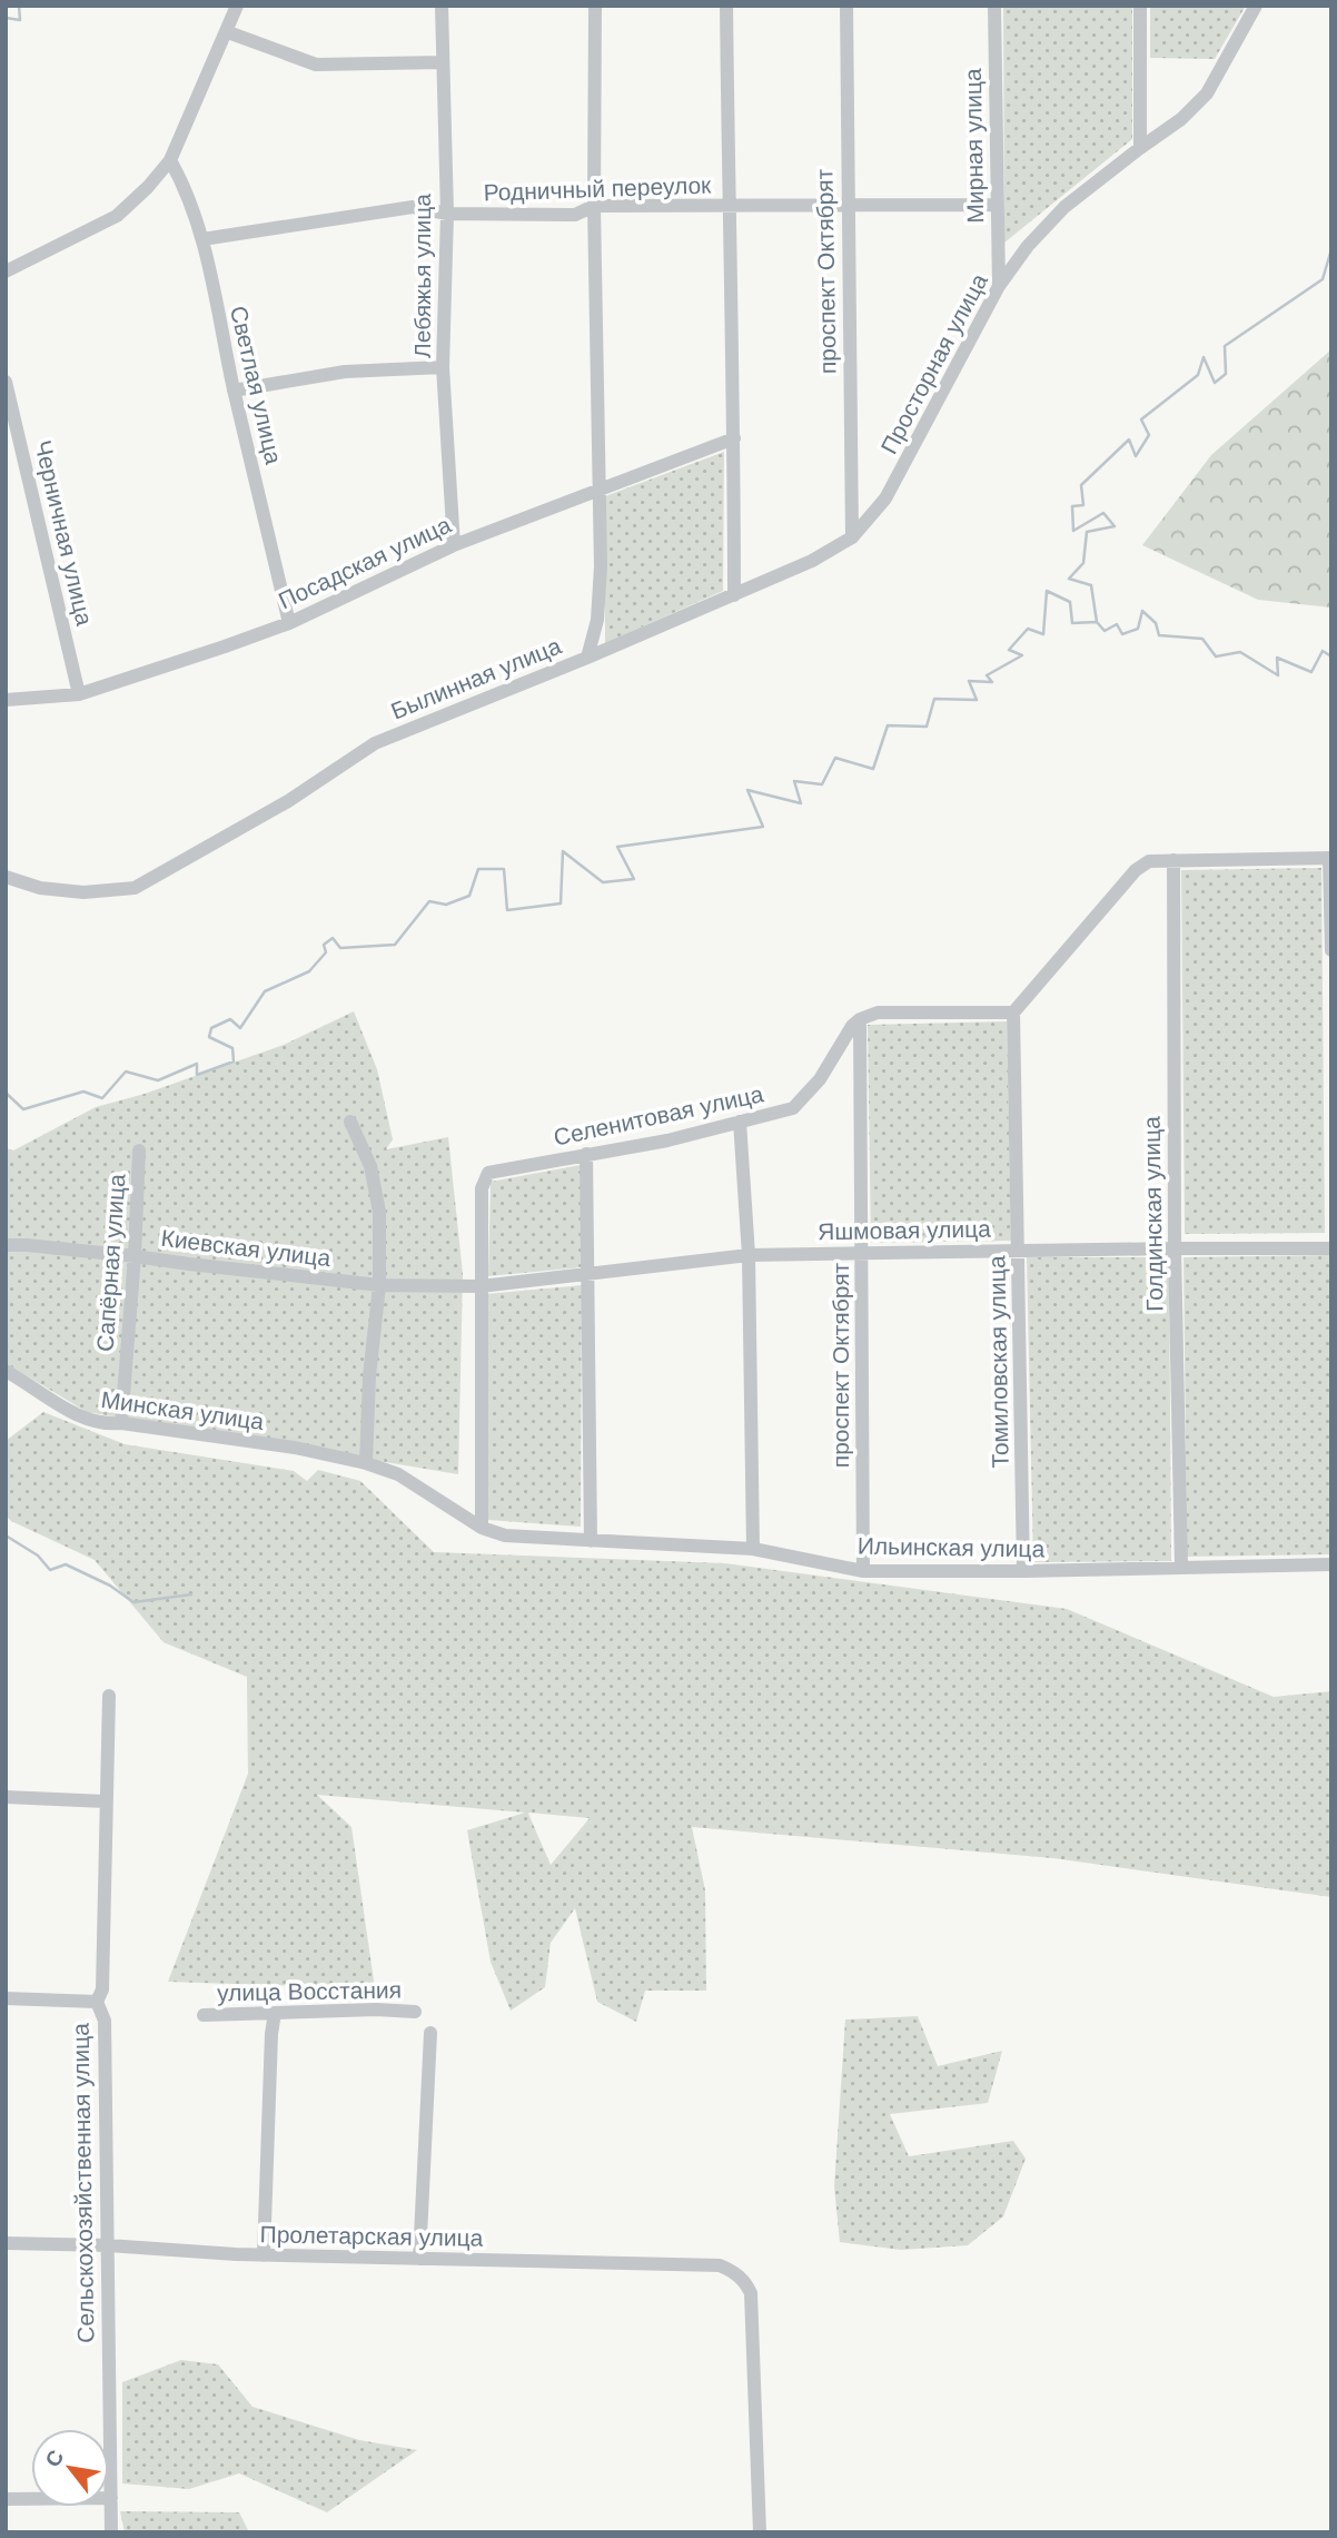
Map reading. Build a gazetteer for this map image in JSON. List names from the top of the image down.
{
  "streets": {
    "street": [
      "Мирная улица",
      "Родничный переулок",
      "проспект Октябрят",
      "Лебяжья улица",
      "Просторная улица",
      "Светлая улица",
      "Черничная улица",
      "Посадская улица",
      "Былинная улица",
      "Селенитовая улица",
      "Голдинская улица",
      "Яшмовая улица",
      "Киевская улица",
      "Сапёрная улица",
      "Томиловская улица",
      "Минская улица",
      "Ильинская улица",
      "улица Восстания",
      "Сельскохозяйственная улица",
      "Пролетарская улица"
    ]
  },
  "crossings": [
    ["Мирная улица", "Родничный переулок"],
    ["Мирная улица", "Просторная улица"],
    ["Родничный переулок", "проспект Октябрят"],
    ["Родничный переулок", "Лебяжья улица"],
    ["Родничный переулок", "Светлая улица"],
    ["Родничный переулок", "Былинная улица"],
    ["проспект Октябрят", "Просторная улица"],
    ["проспект Октябрят", "Селенитовая улица"],
    ["проспект Октябрят", "Яшмовая улица"],
    ["проспект Октябрят", "Ильинская улица"],
    ["Лебяжья улица", "Посадская улица"],
    ["Просторная улица", "Былинная улица"],
    ["Светлая улица", "Посадская улица"],
    ["Черничная улица", "Посадская улица"],
    ["Посадская улица", "Былинная улица"],
    ["Селенитовая улица", "Яшмовая улица"],
    ["Селенитовая улица", "Киевская улица"],
    ["Голдинская улица", "Яшмовая улица"],
    ["Голдинская улица", "Ильинская улица"],
    ["Яшмовая улица", "Киевская улица"],
    ["Яшмовая улица", "Томиловская улица"],
    ["Киевская улица", "Сапёрная улица"],
    ["Сапёрная улица", "Минская улица"],
    ["Томиловская улица", "Ильинская улица"],
    ["Минская улица", "Ильинская улица"],
    ["Сельскохозяйственная улица", "Пролетарская улица"]
  ],
  "north": "top left"
}
